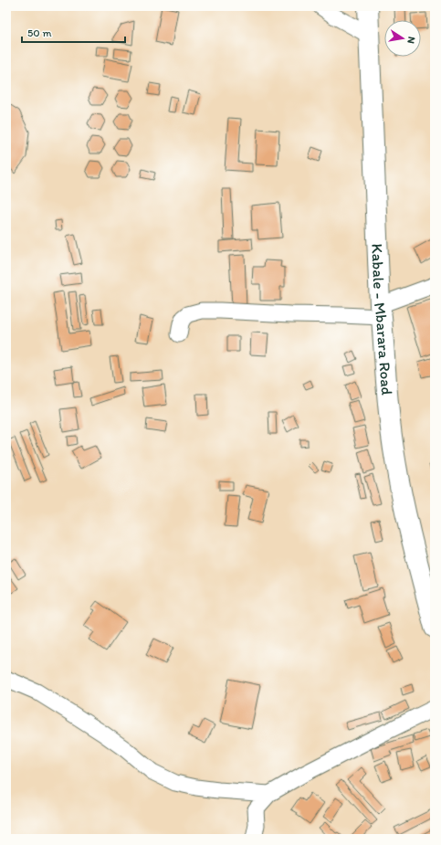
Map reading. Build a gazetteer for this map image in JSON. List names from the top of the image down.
{
  "streets": {
    "main road": ["Kabale - Mbarara Road"]
  },
  "scale_bar": "50 m",
  "north": "right"
}
